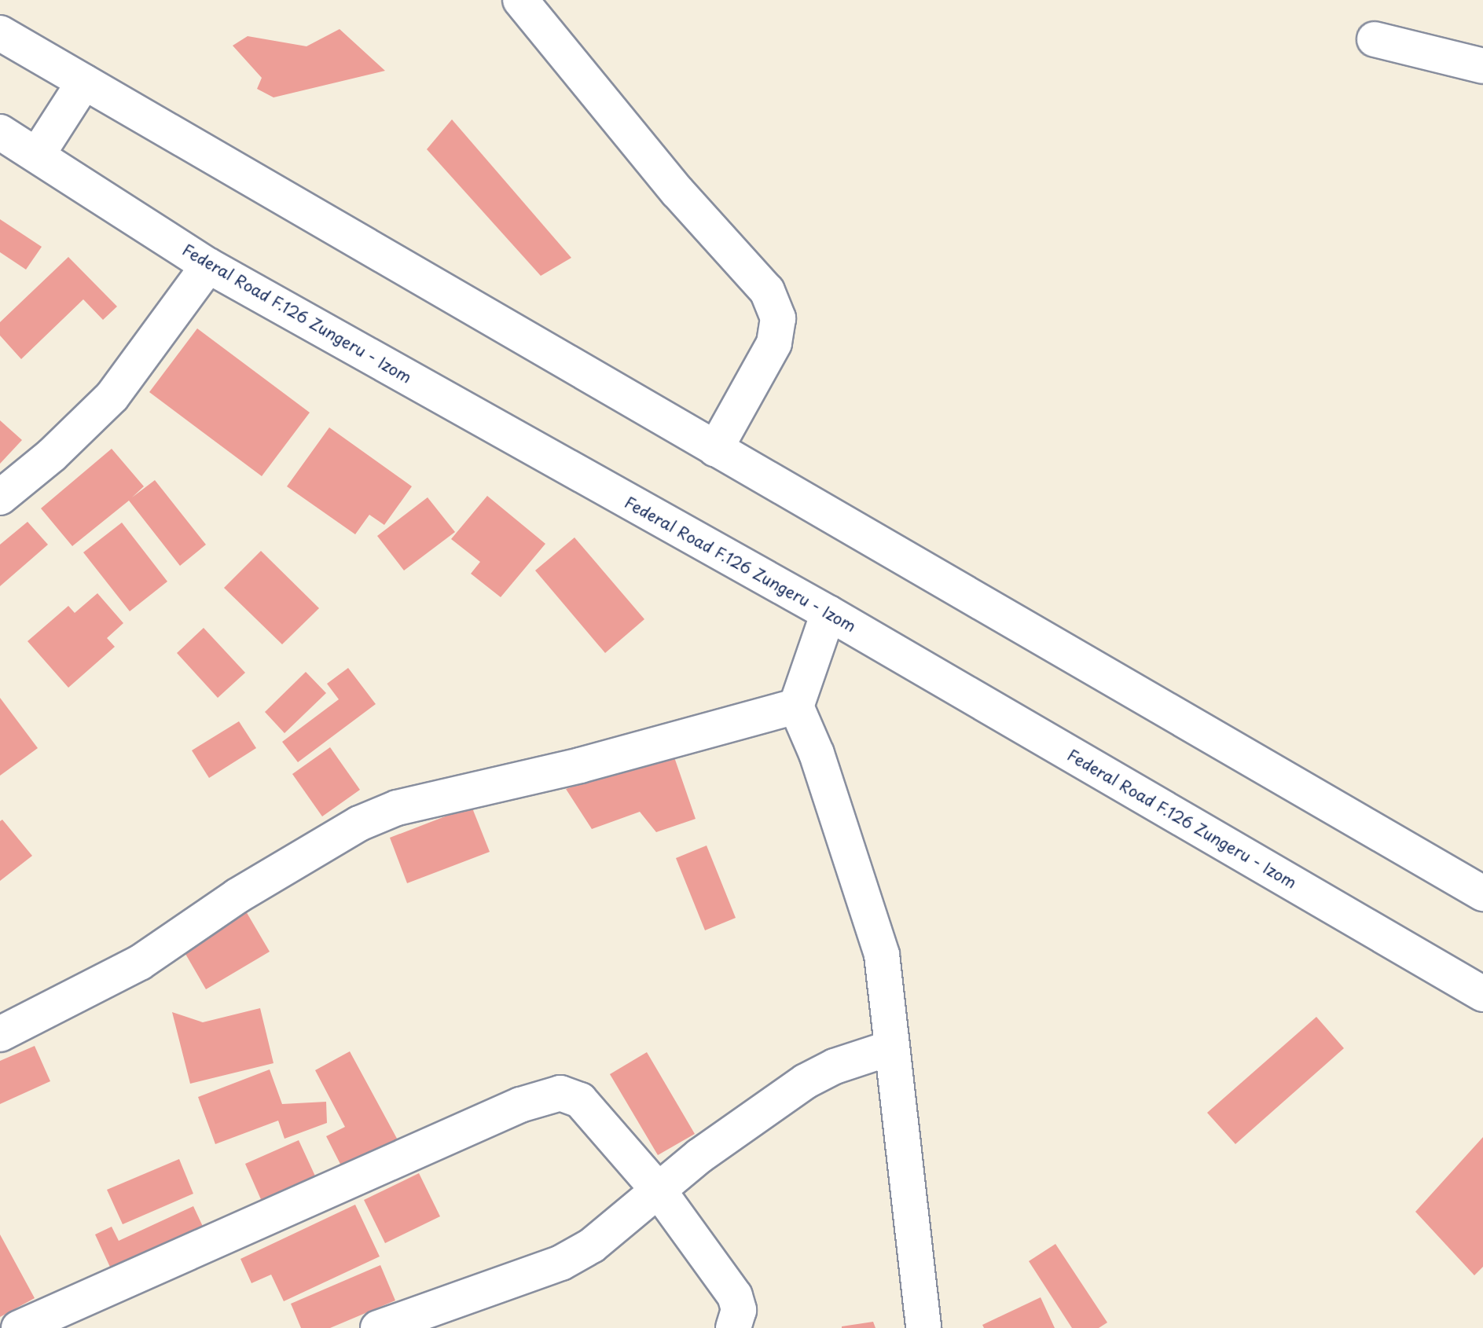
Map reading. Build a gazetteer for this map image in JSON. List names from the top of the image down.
{
  "streets": {
    "street": ["Federal Road F.126 Zungeru - Izom"]
  }
}
